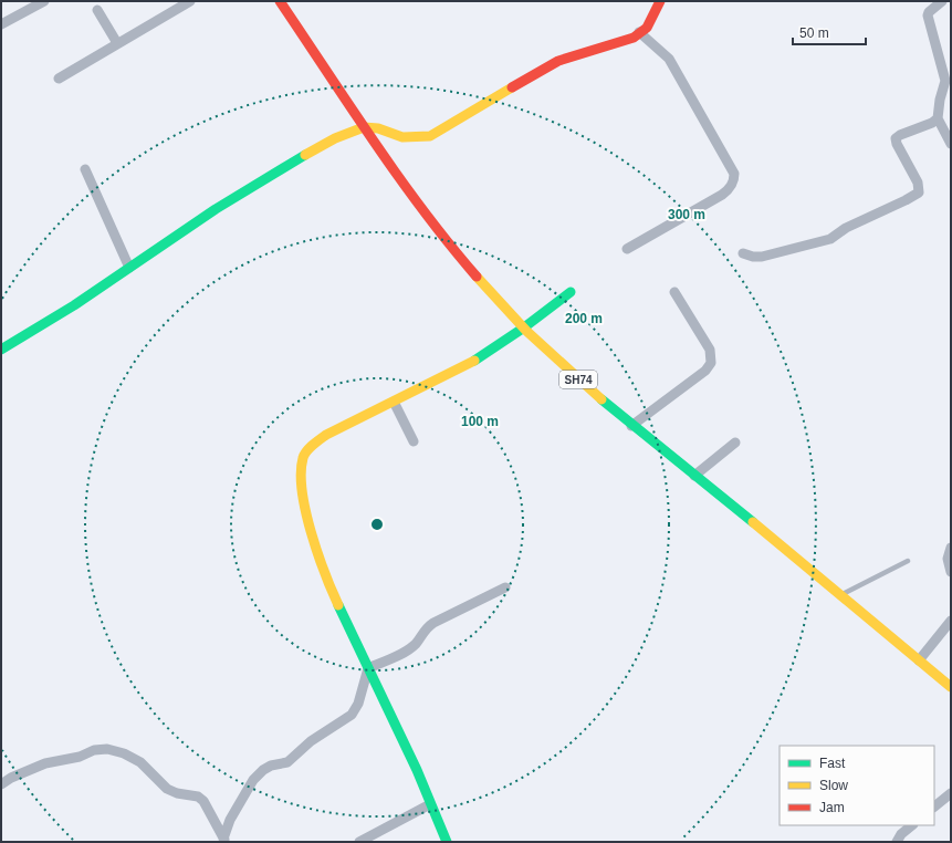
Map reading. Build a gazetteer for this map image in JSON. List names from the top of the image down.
{
  "streets": {
    "main road": ["SH74"]
  },
  "legend": ["Fast", "Slow", "Jam"],
  "scale_bar": "50 m",
  "rings": ["300 m", "200 m", "100 m"]
}
